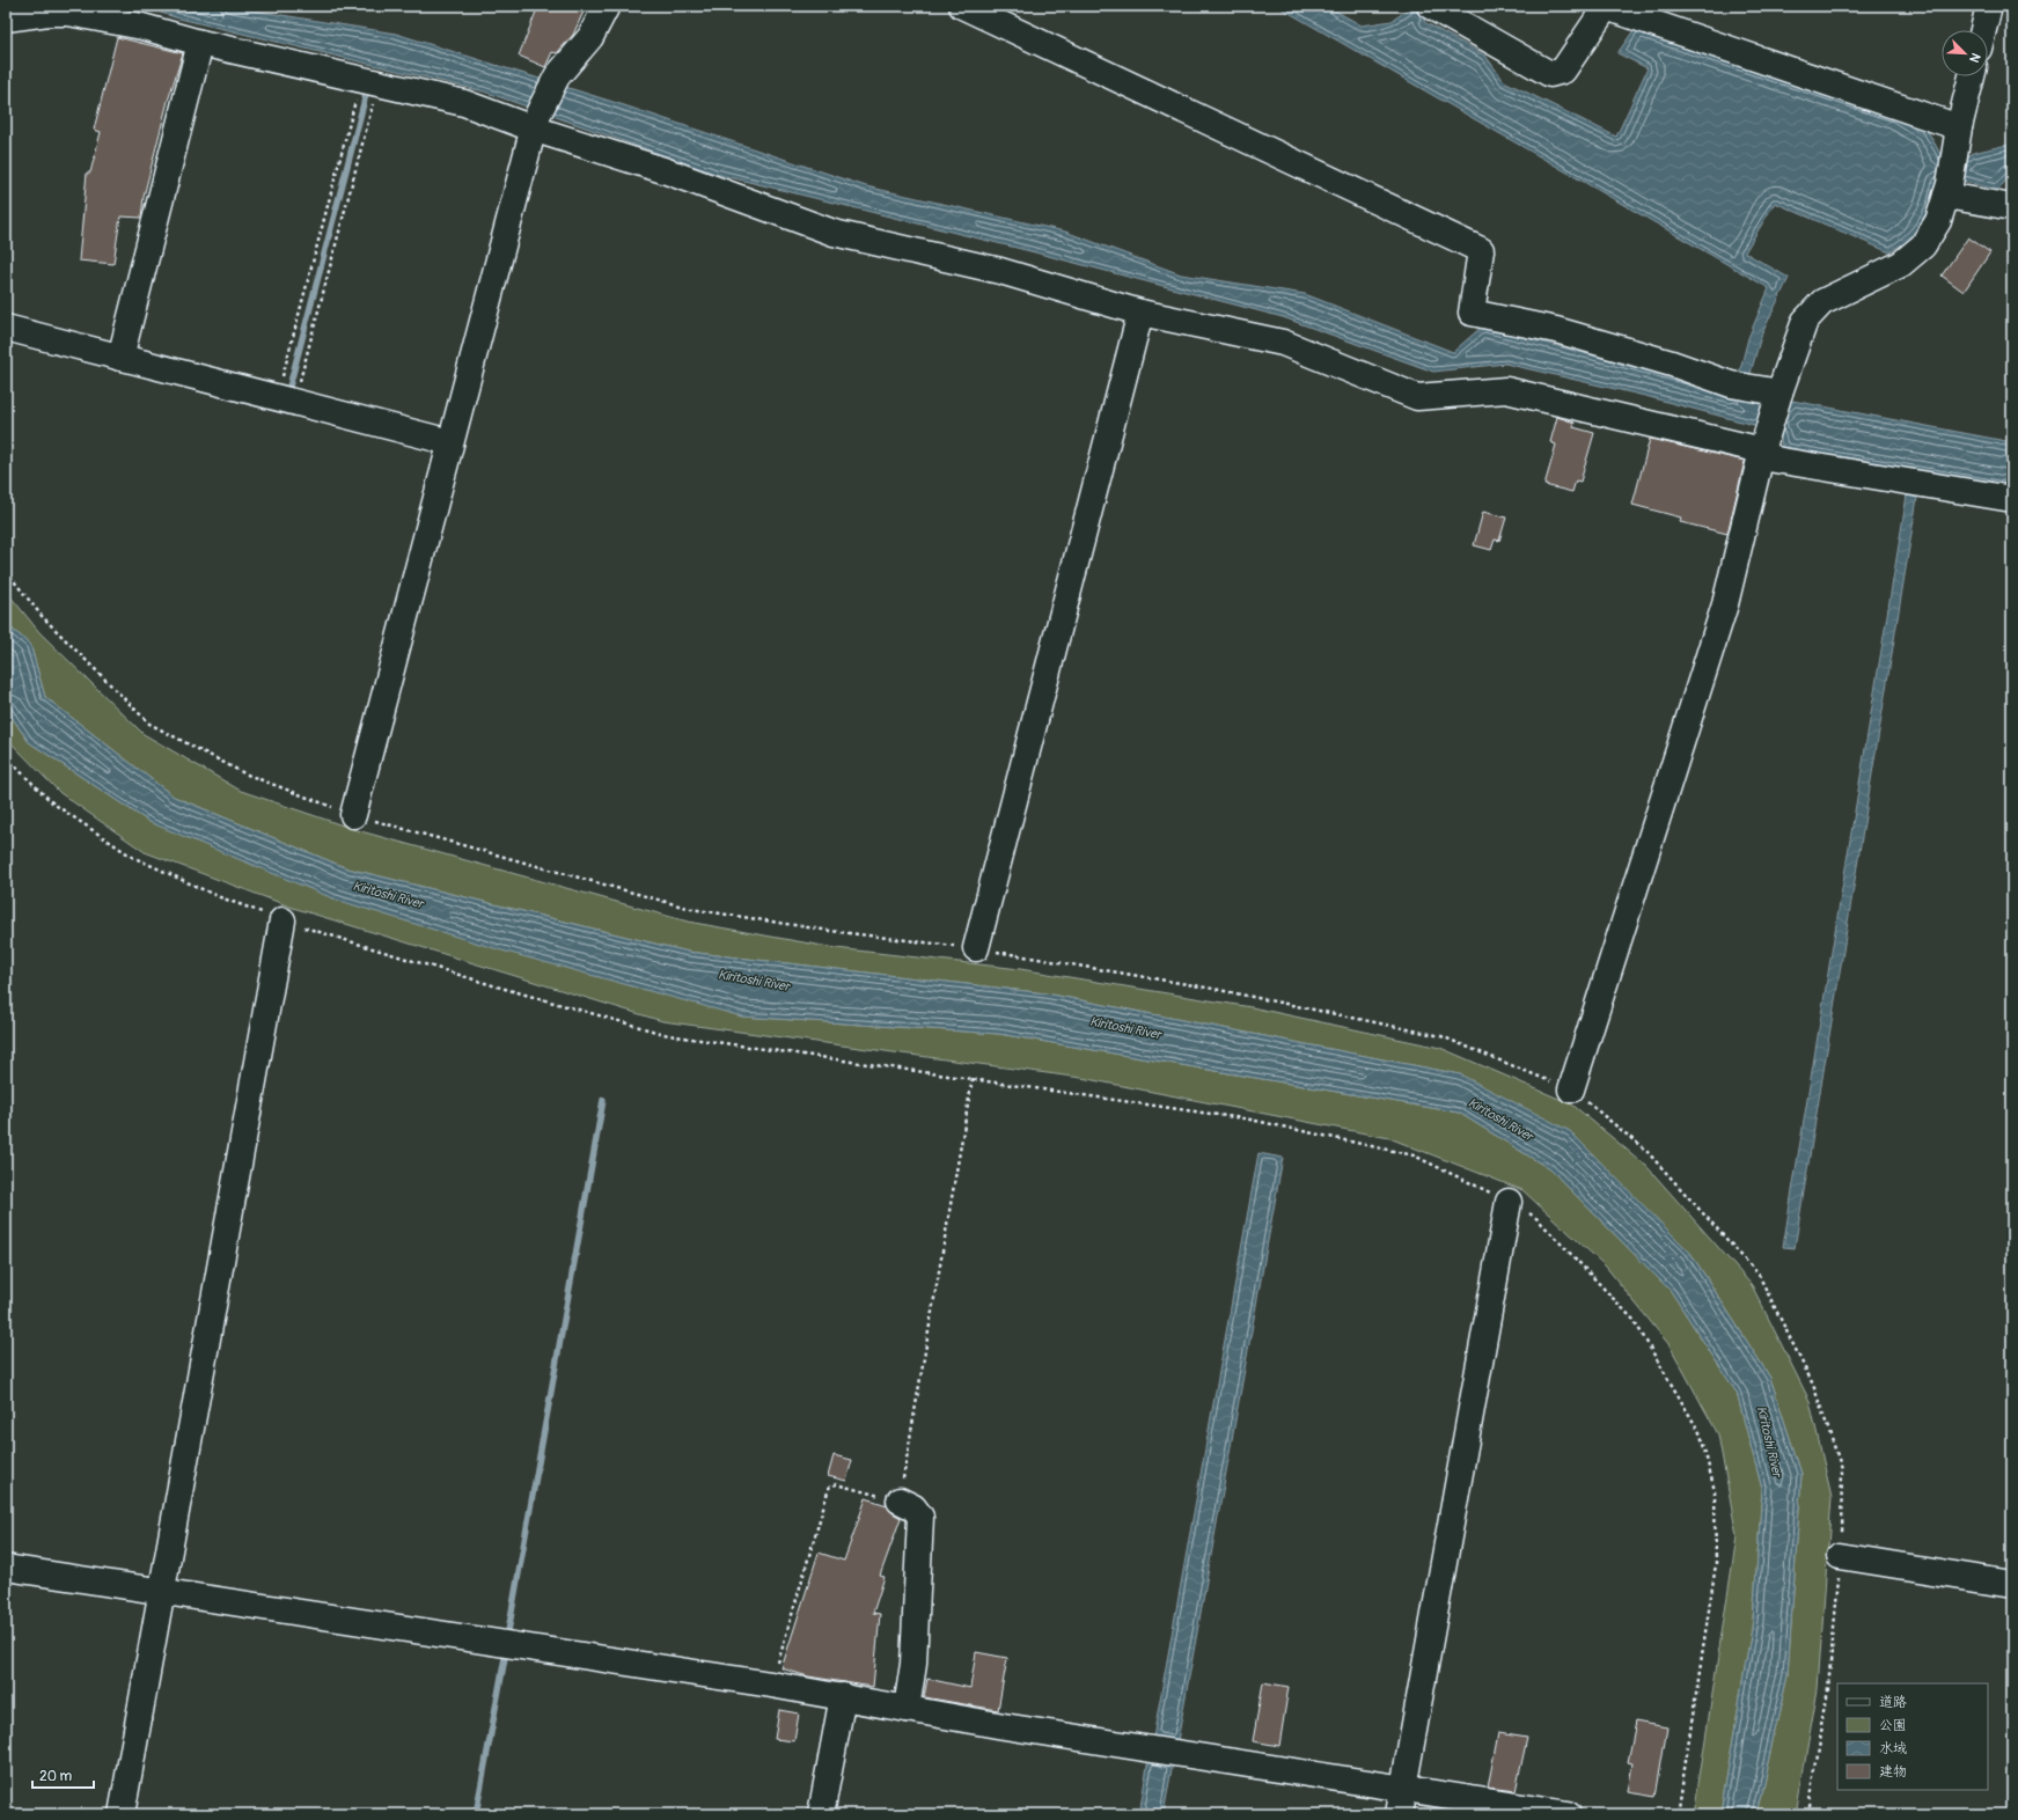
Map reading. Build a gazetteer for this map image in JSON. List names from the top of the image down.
{
  "water": ["Kiritoshi River"],
  "legend": [
    "道路",
    "公園",
    "水域",
    "建物"
  ],
  "scale_bar": "20 m",
  "north": "bottom right"
}
